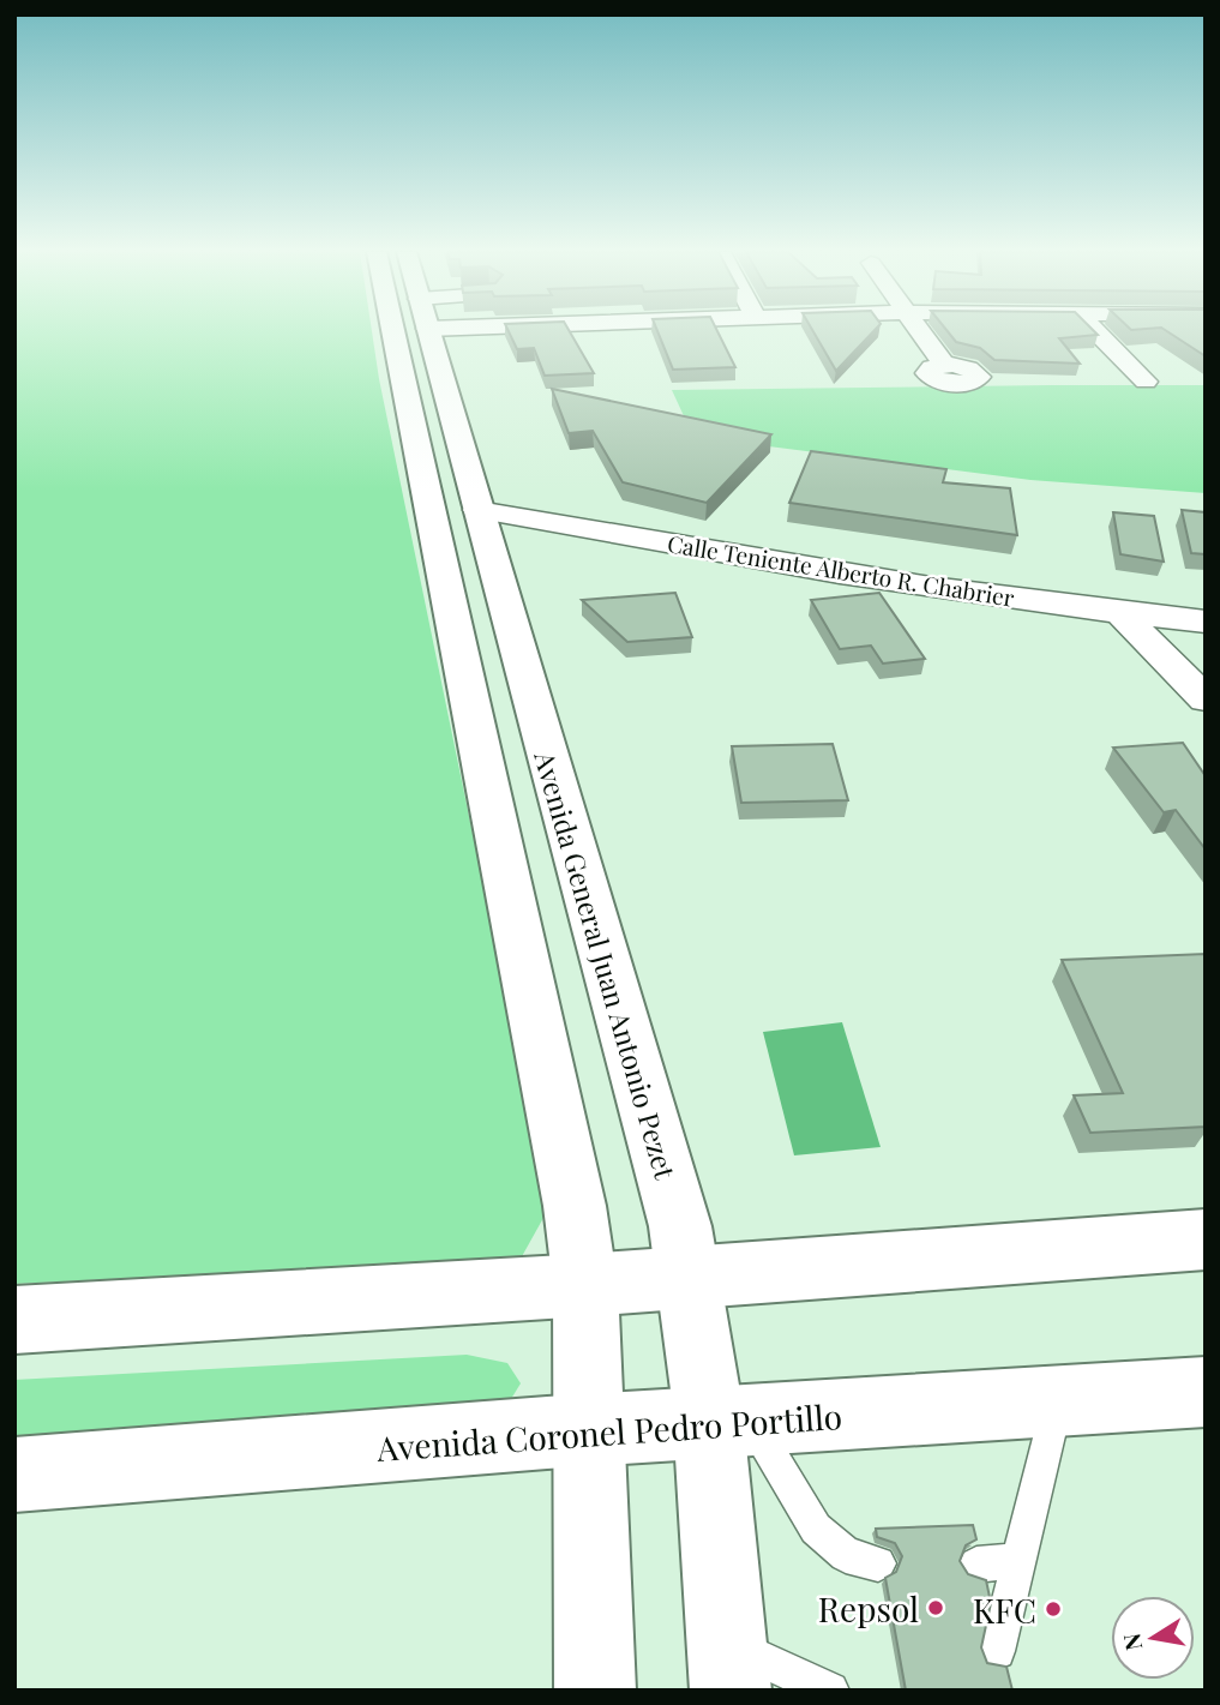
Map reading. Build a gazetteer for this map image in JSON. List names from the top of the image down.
{
  "streets": {
    "street": ["Calle Teniente Alberto R. Chabrier", "Avenida General Juan Antonio Pezet", "Avenida Coronel Pedro Portillo"]
  },
  "crossings": [
    ["Calle Teniente Alberto R. Chabrier", "Avenida General Juan Antonio Pezet"],
    ["Avenida General Juan Antonio Pezet", "Avenida Coronel Pedro Portillo"]
  ],
  "places": ["Repsol", "KFC"],
  "north": "left"
}
